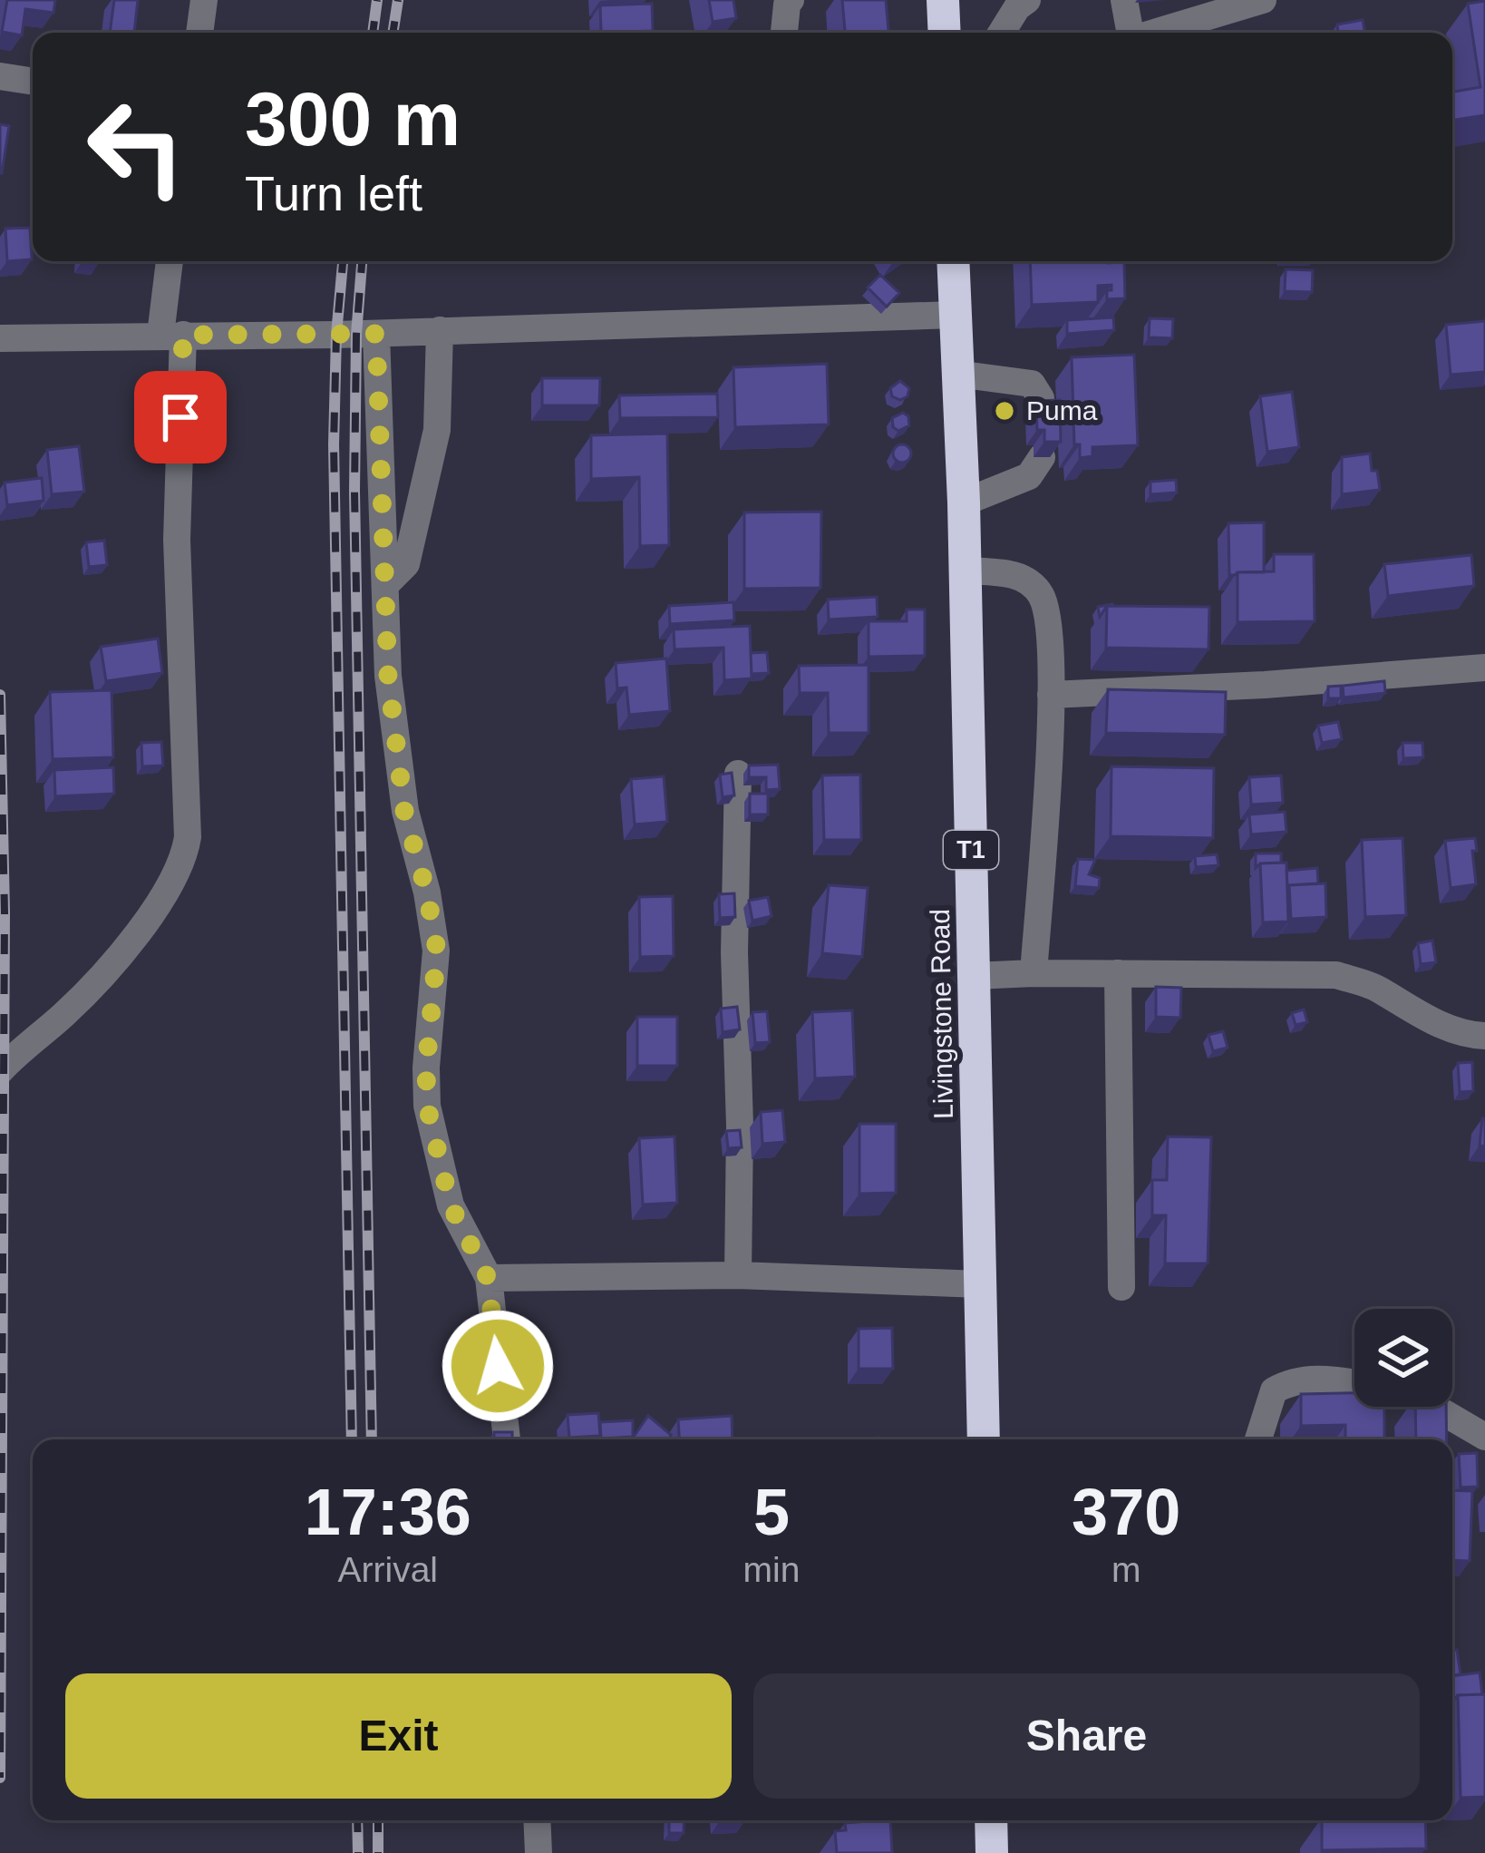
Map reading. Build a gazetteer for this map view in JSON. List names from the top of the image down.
{
  "streets": {
    "highway": ["T1", "Livingstone Road"]
  },
  "places": ["Puma"],
  "page": {
    "turn": ["300 m", "Turn left"],
    "eta": [
      "17:36",
      "Arrival",
      "5",
      "min",
      "370",
      "m"
    ],
    "buttons": ["Exit", "Share"]
  }
}
